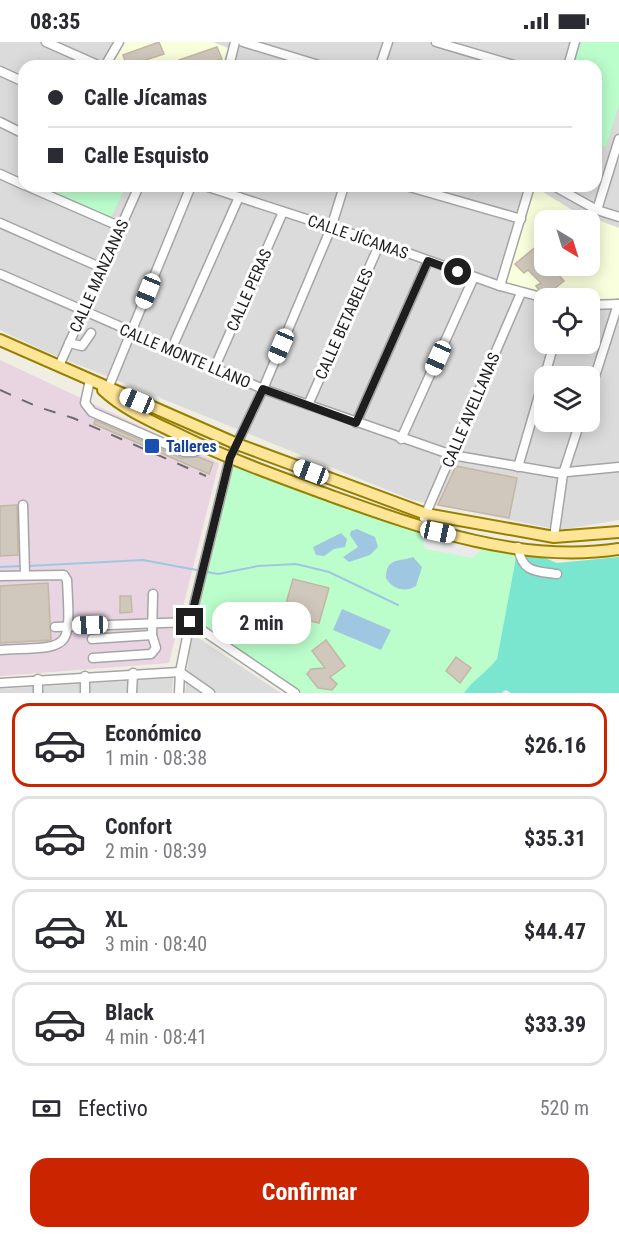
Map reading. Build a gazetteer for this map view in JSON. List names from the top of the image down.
{
  "streets": {
    "street": [
      "CALLE JÍCAMAS",
      "CALLE MANZANAS",
      "CALLE PERAS",
      "CALLE BETABELES",
      "CALLE MONTE LLANO",
      "CALLE AVELLANAS"
    ]
  },
  "crossings": [
    ["CALLE JÍCAMAS", "CALLE PERAS"],
    ["CALLE JÍCAMAS", "CALLE BETABELES"],
    ["CALLE JÍCAMAS", "CALLE AVELLANAS"],
    ["CALLE MANZANAS", "CALLE MONTE LLANO"],
    ["CALLE PERAS", "CALLE MONTE LLANO"],
    ["CALLE BETABELES", "CALLE MONTE LLANO"],
    ["CALLE MONTE LLANO", "CALLE AVELLANAS"]
  ],
  "places": {
    "transit": ["Talleres"]
  },
  "north": "bottom right",
  "page": {
    "status": "08:35",
    "banner": ["Calle Jícamas", "Calle Esquisto"],
    "bubble": "2 min",
    "list": [
      {
        "name": "Económico",
        "note": "1 min · 08:38",
        "value": "$26.16"
      },
      {
        "name": "Confort",
        "note": "2 min · 08:39",
        "value": "$35.31"
      },
      {
        "name": "XL",
        "note": "3 min · 08:40",
        "value": "$44.47"
      },
      {
        "name": "Black",
        "note": "4 min · 08:41",
        "value": "$33.39"
      }
    ],
    "pay": ["Efectivo", "520 m"],
    "buttons": "Confirmar"
  }
}
